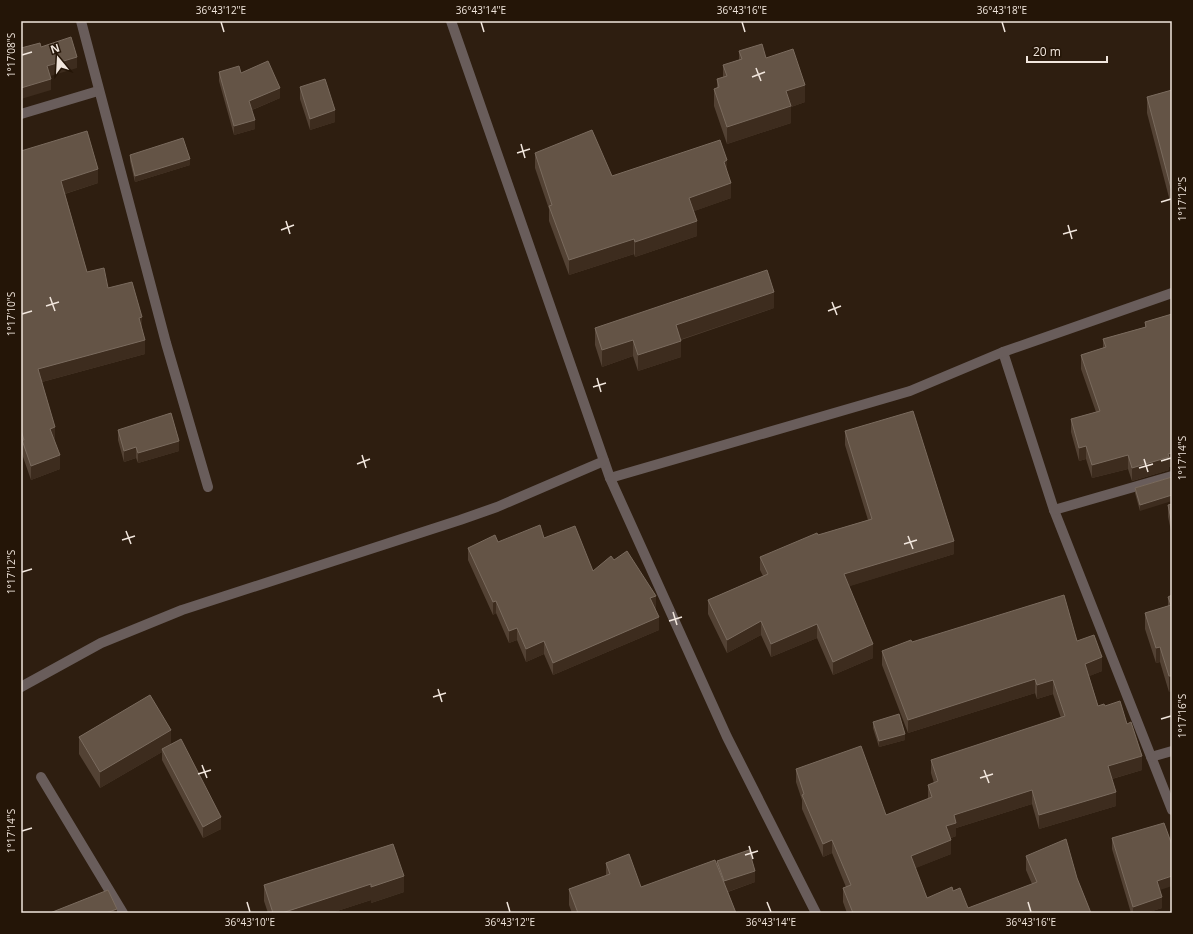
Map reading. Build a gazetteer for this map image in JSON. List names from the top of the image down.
{
  "scale_bar": "20 m",
  "north": "top",
  "coordinates": [
    "36°43'12\"E",
    "36°43'14\"E",
    "36°43'16\"E",
    "36°43'18\"E",
    "1°17'08\"S",
    "1°17'12\"S",
    "1°17'10\"S",
    "1°17'14\"S",
    "1°17'16\"S",
    "36°43'10\"E"
  ]
}
